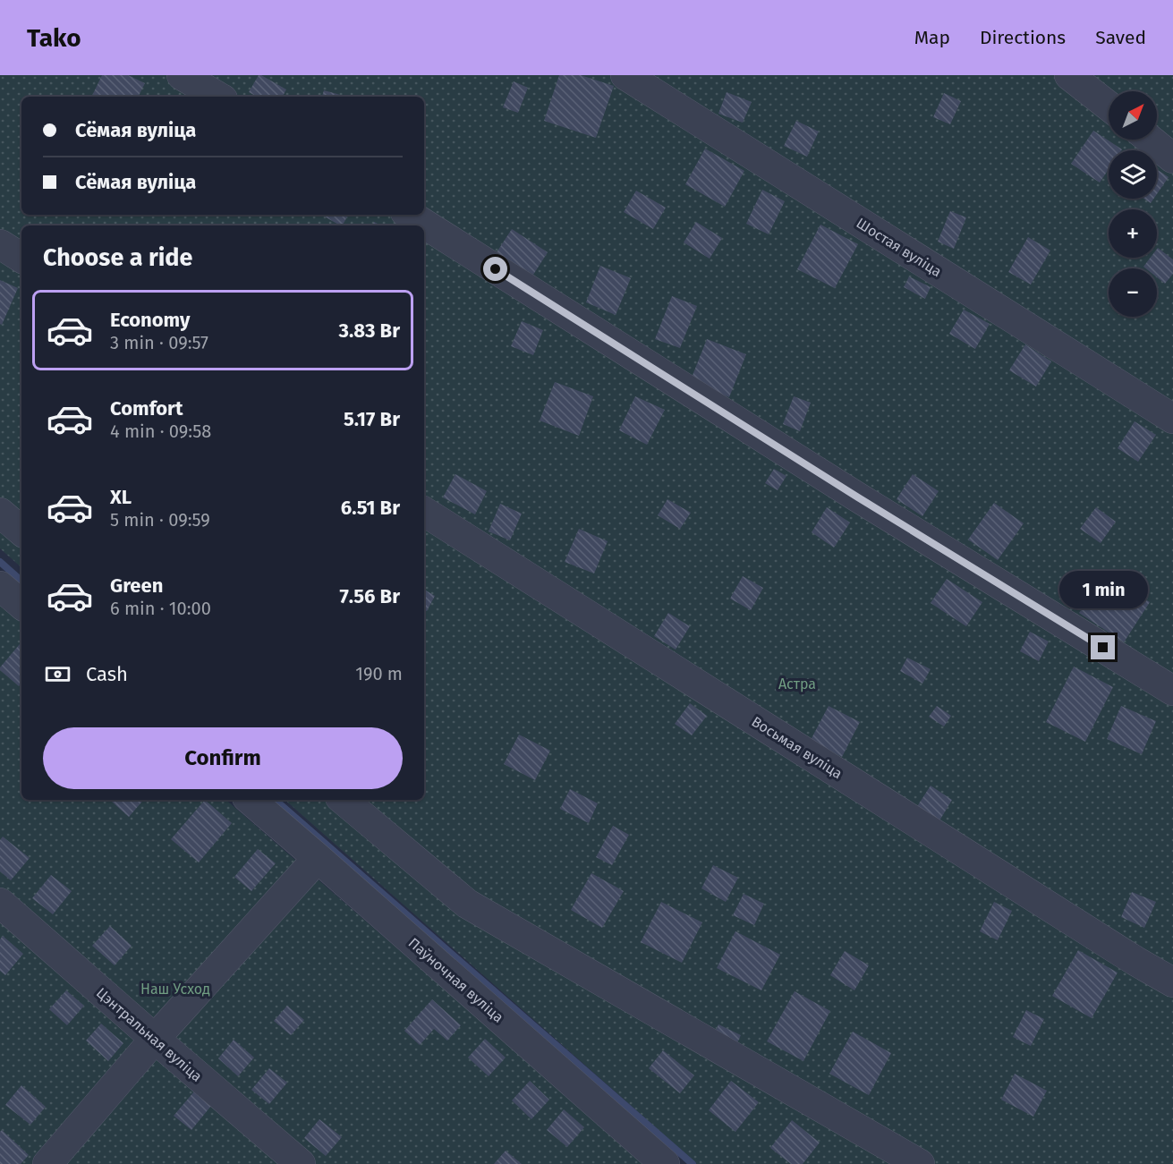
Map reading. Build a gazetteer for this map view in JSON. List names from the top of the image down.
{
  "streets": {
    "lane": [
      "Шостая вуліца",
      "Восьмая вуліца",
      "Паўночная вуліца",
      "Цэнтральная вуліца"
    ]
  },
  "parks": ["Астра", "Наш Усход"],
  "north": "top right",
  "page": {
    "header": "Tako",
    "nav": ["Map", "Directions", "Saved"],
    "map_buttons": ["+", "−"],
    "banner": ["Сёмая вуліца", "Сёмая вуліца"],
    "heading": "Choose a ride",
    "list": [
      {
        "name": "Economy",
        "note": "3 min · 09:57",
        "value": "3.83 Br"
      },
      {
        "name": "Comfort",
        "note": "4 min · 09:58",
        "value": "5.17 Br"
      },
      {
        "name": "XL",
        "note": "5 min · 09:59",
        "value": "6.51 Br"
      },
      {
        "name": "Green",
        "note": "6 min · 10:00",
        "value": "7.56 Br"
      }
    ],
    "bubble": "1 min",
    "pay": ["Cash", "190 m"],
    "buttons": "Confirm"
  }
}
